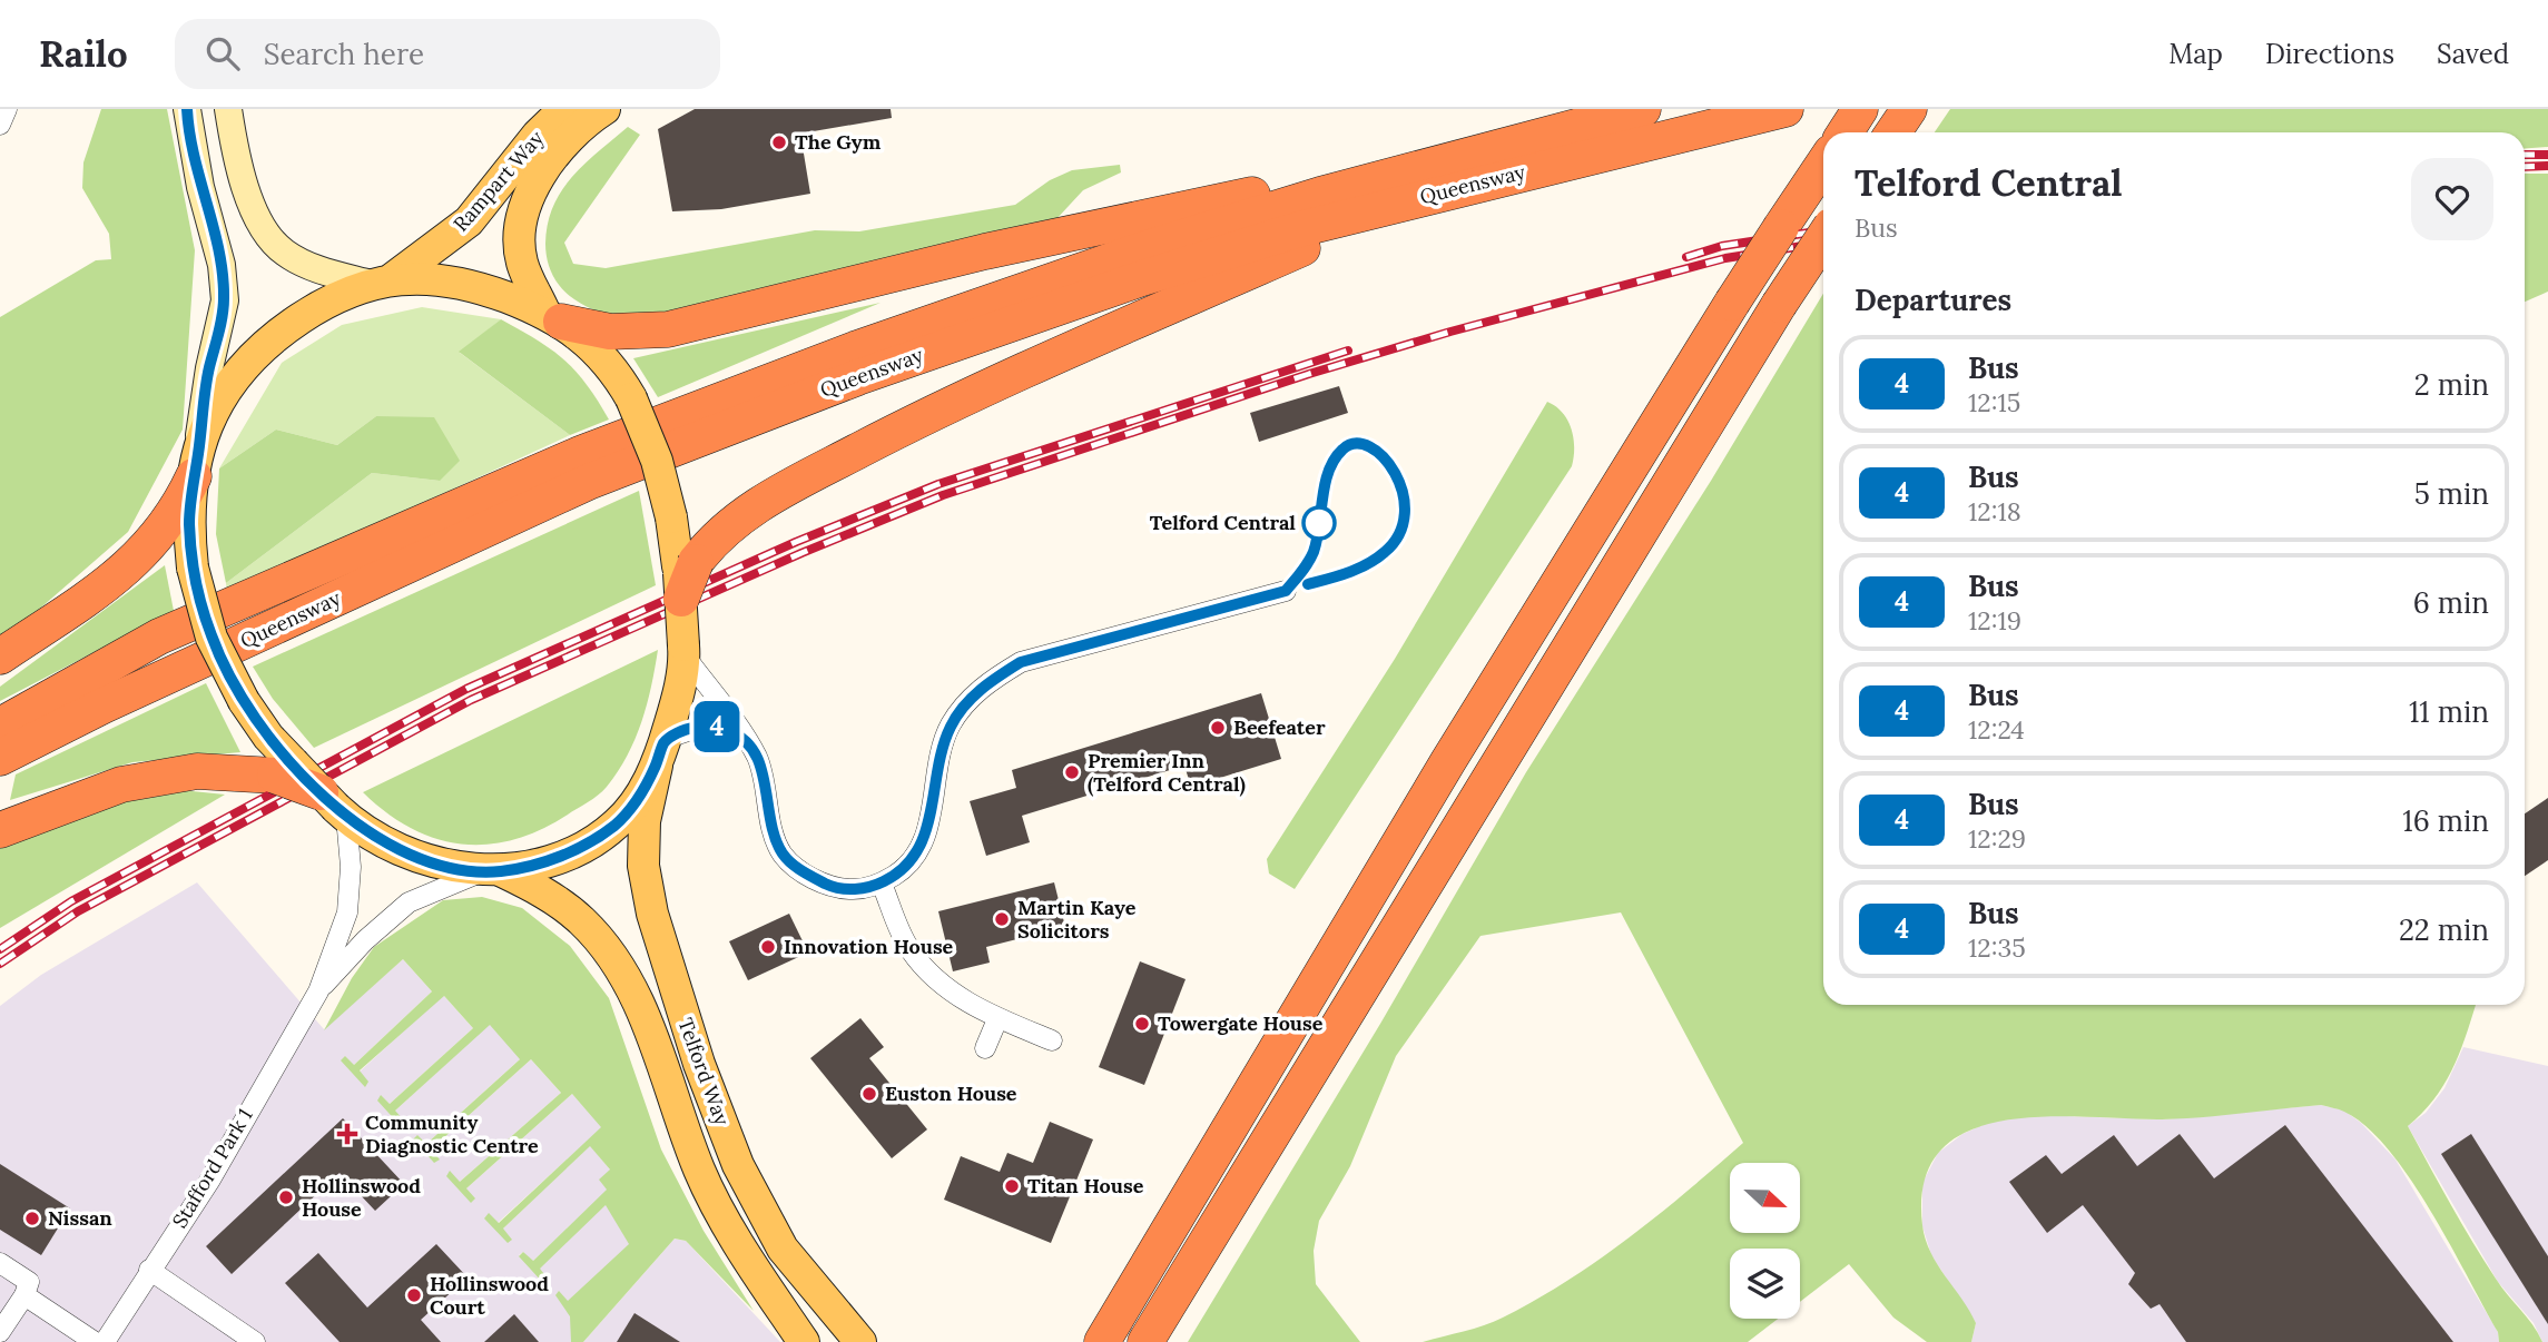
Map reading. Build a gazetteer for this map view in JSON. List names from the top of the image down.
{
  "streets": {
    "highway": ["Queensway"],
    "main road": ["Rampart Way", "Telford Way"],
    "street": ["Stafford Park 1"]
  },
  "crossings": [
    ["Rampart Way", "Telford Way"]
  ],
  "places": {
    "other": [
      "The Gym",
      "Telford Central",
      "Beefeater",
      "Premier Inn (Telford Central)",
      "Martin Kaye Solicitors",
      "Innovation House",
      "Towergate House",
      "Euston House",
      "Titan House",
      "Hollinswood House",
      "Nissan",
      "Hollinswood Court"
    ],
    "health": ["Community Diagnostic Centre"]
  },
  "lines": ["bus line 4"],
  "north": "right",
  "page": {
    "header": "Railo",
    "search": "Search here",
    "nav": ["Map", "Directions", "Saved"],
    "on_map": "4",
    "heading": [
      ["Telford Central", "Bus"],
      "Departures"
    ],
    "list": [
      {
        "mark": "4",
        "name": "Bus",
        "note": "12:15",
        "value": "2 min"
      },
      {
        "mark": "4",
        "name": "Bus",
        "note": "12:18",
        "value": "5 min"
      },
      {
        "mark": "4",
        "name": "Bus",
        "note": "12:19",
        "value": "6 min"
      },
      {
        "mark": "4",
        "name": "Bus",
        "note": "12:24",
        "value": "11 min"
      },
      {
        "mark": "4",
        "name": "Bus",
        "note": "12:29",
        "value": "16 min"
      },
      {
        "mark": "4",
        "name": "Bus",
        "note": "12:35",
        "value": "22 min"
      }
    ]
  }
}
